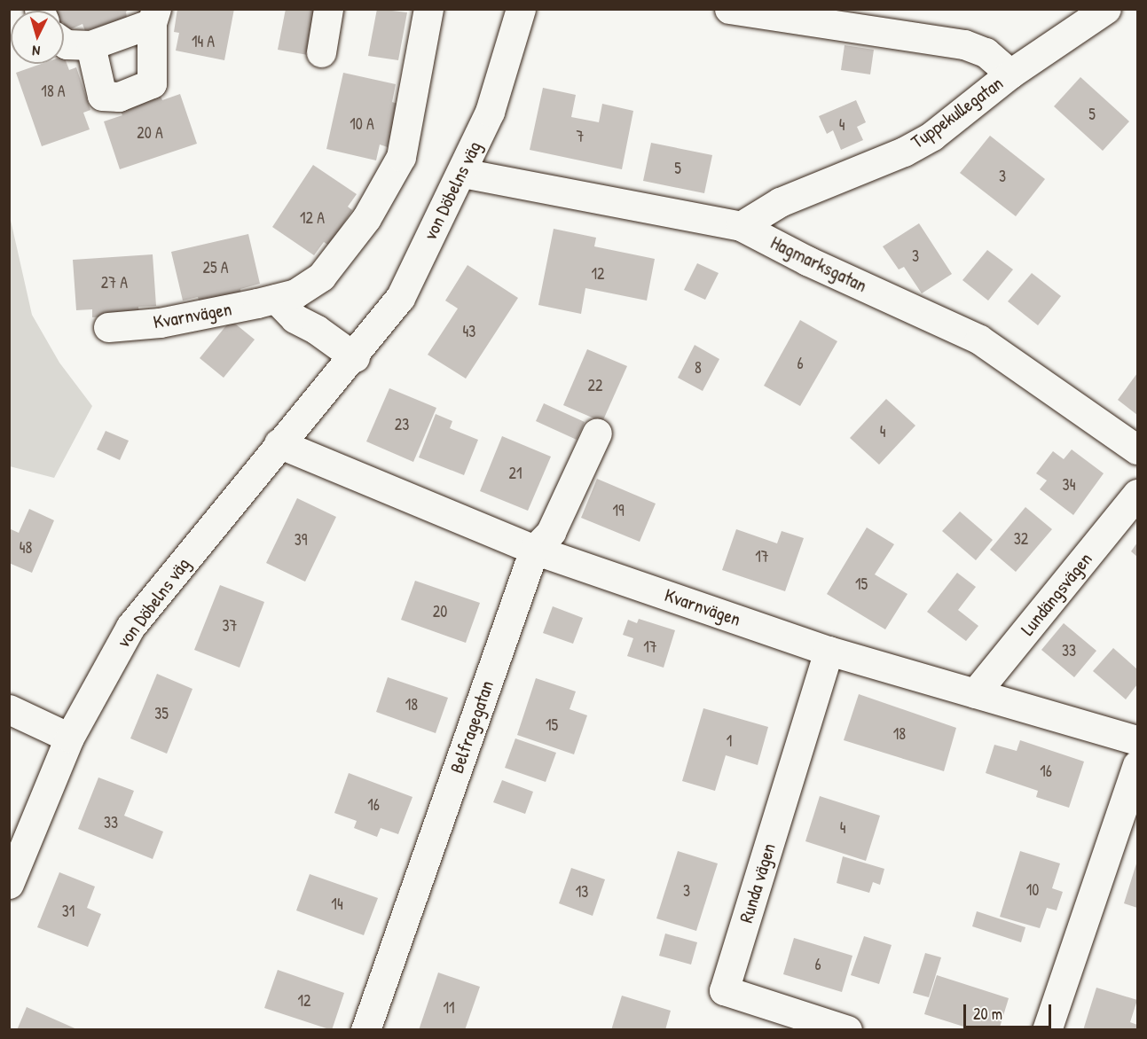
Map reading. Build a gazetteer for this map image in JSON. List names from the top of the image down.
{
  "streets": {
    "street": [
      "Tuppekullegatan",
      "von Döbelns väg",
      "Hagmarksgatan",
      "Kvarnvägen",
      "Lundängsvägen",
      "Belfragegatan",
      "Runda vägen"
    ]
  },
  "crossings": [
    ["Tuppekullegatan", "Hagmarksgatan"],
    ["von Döbelns väg", "Hagmarksgatan"],
    ["von Döbelns väg", "Kvarnvägen"],
    ["Kvarnvägen", "Lundängsvägen"],
    ["Kvarnvägen", "Belfragegatan"],
    ["Kvarnvägen", "Runda vägen"]
  ],
  "house_numbers": [
    "14 A",
    "18 A",
    "5",
    "10 A",
    "4",
    "20 A",
    "7",
    "5",
    "3",
    "12 A",
    "3",
    "25 A",
    "12",
    "27 A",
    "43",
    "6",
    "8",
    "22",
    "23",
    "4",
    "21",
    "34",
    "19",
    "32",
    "39",
    "48",
    "17",
    "15",
    "20",
    "37",
    "17",
    "33",
    "18",
    "35",
    "15",
    "18",
    "1",
    "16",
    "16",
    "33",
    "4",
    "10",
    "3",
    "13",
    "14",
    "31",
    "6",
    "12",
    "11"
  ],
  "scale_bar": "20 m",
  "north": "bottom"
}
